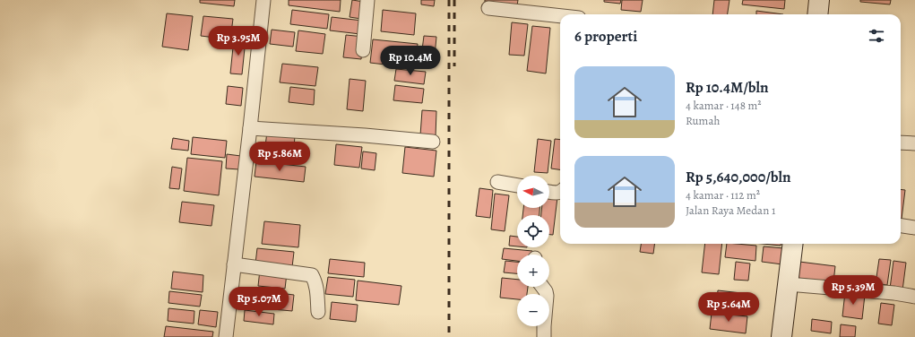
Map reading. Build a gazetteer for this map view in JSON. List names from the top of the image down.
{
  "north": "left",
  "page": {
    "heading": "6 properti",
    "price": [
      "Rp 3.95M",
      "Rp 10.4M",
      "Rp 5.86M",
      "Rp 5.39M",
      "Rp 5.07M",
      "Rp 5.64M"
    ],
    "list": [
      {
        "name": "Rp 10.4M/bln",
        "note": "4 kamar · 148 m² · Rumah"
      },
      {
        "name": "Rp 5,640,000/bln",
        "note": "4 kamar · 112 m² · Jalan Raya Medan 1"
      }
    ],
    "map_buttons": ["+", "−"]
  }
}
